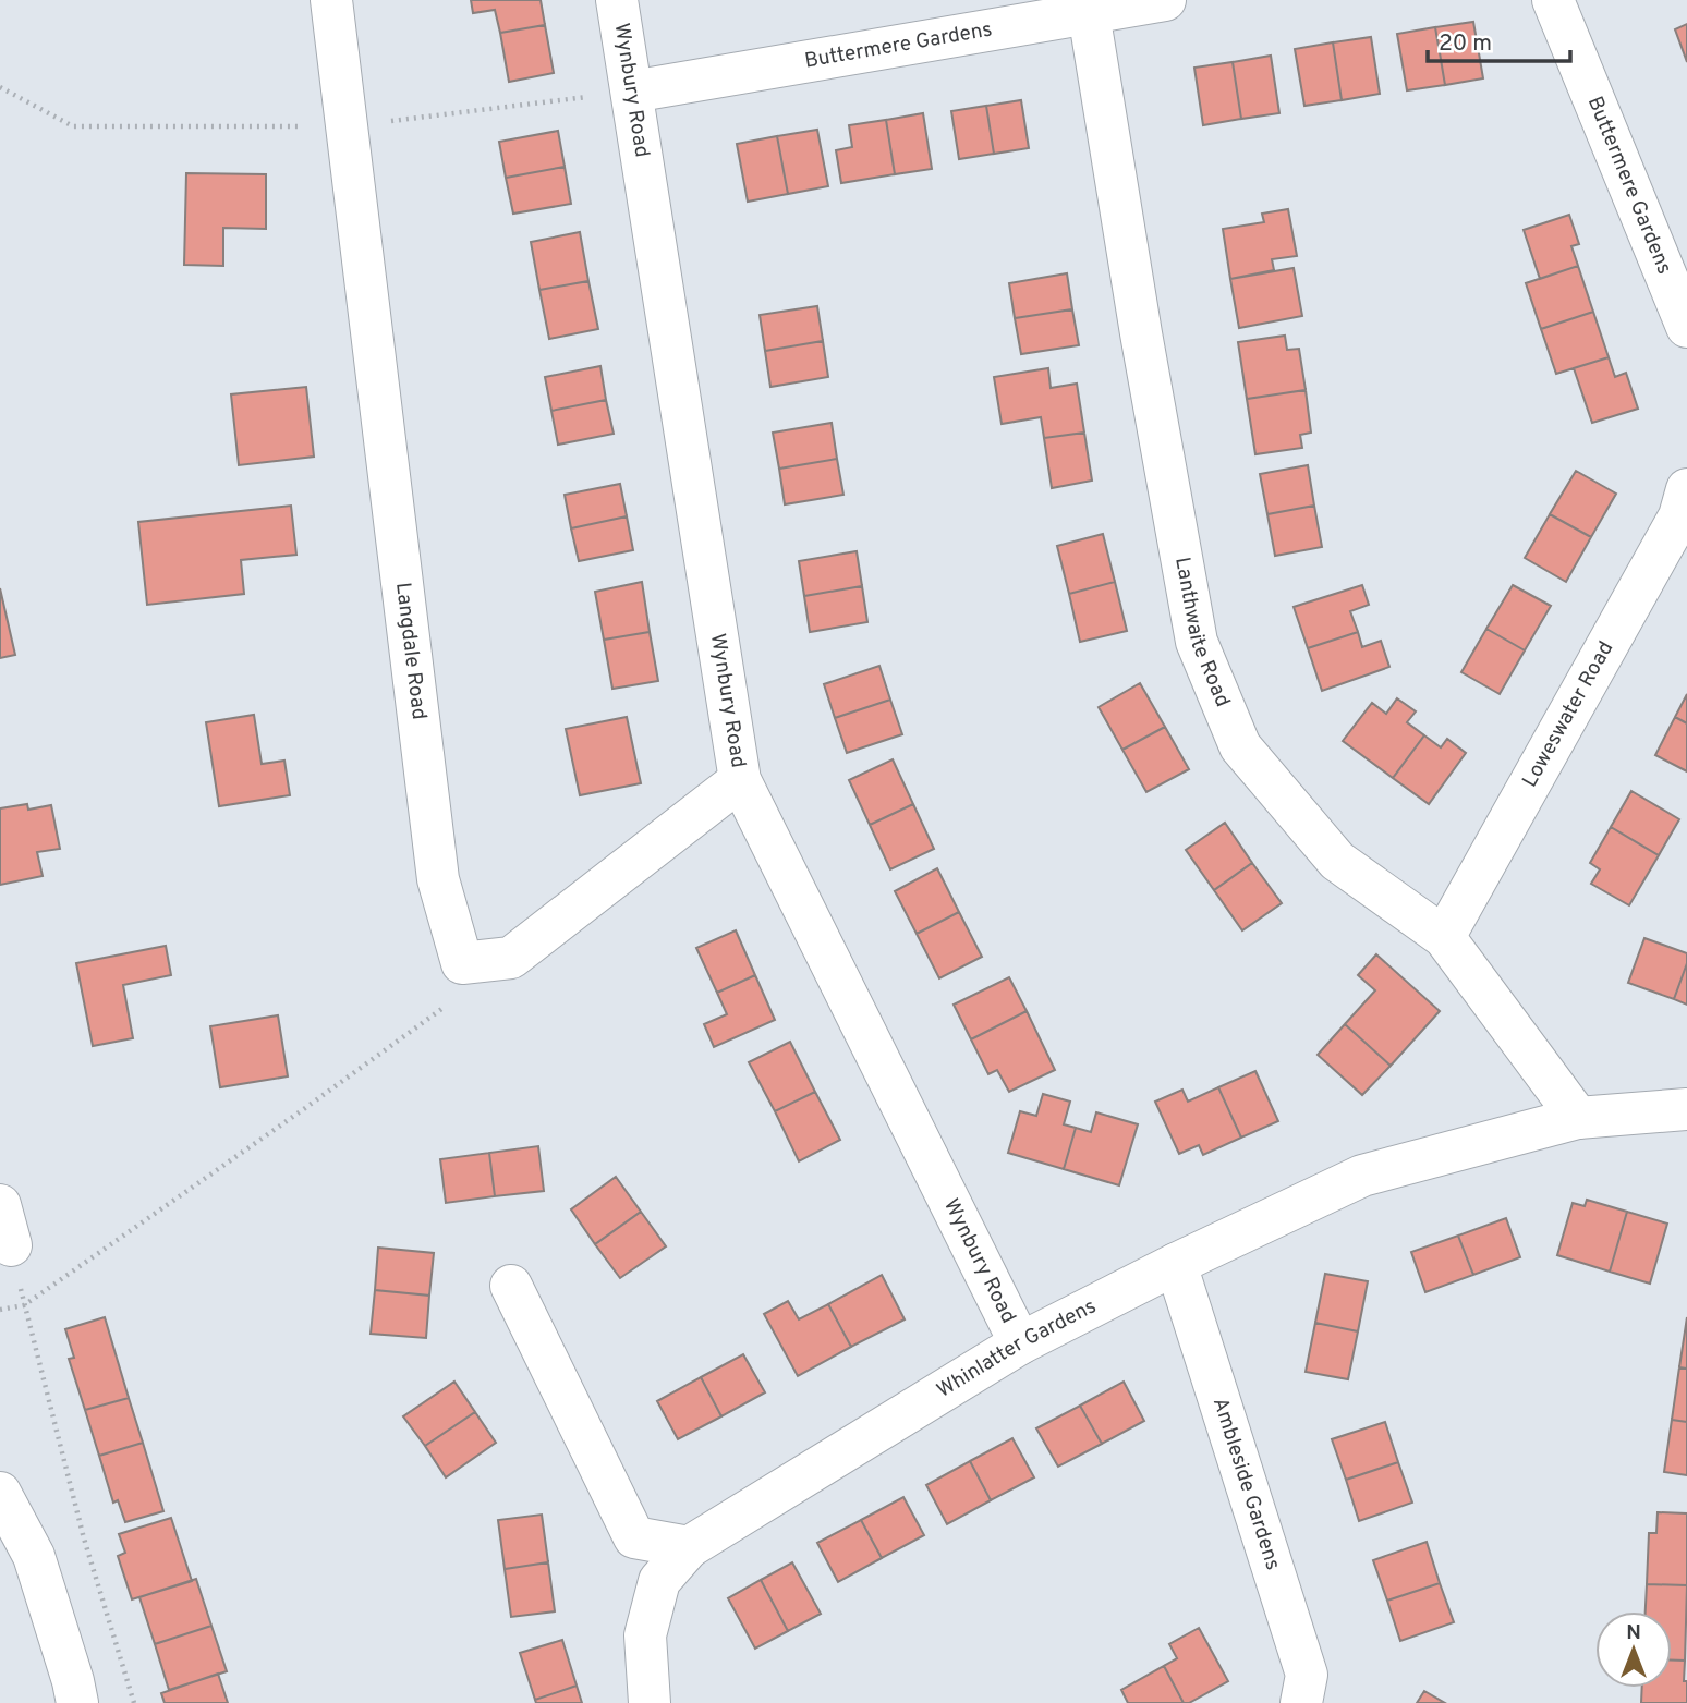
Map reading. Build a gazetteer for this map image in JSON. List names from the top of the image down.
{
  "streets": {
    "street": [
      "Buttermere Gardens",
      "Wynbury Road",
      "Lanthwaite Road",
      "Langdale Road",
      "Loweswater Road",
      "Whinlatter Gardens",
      "Ambleside Gardens"
    ]
  },
  "crossings": [
    ["Buttermere Gardens", "Wynbury Road"],
    ["Buttermere Gardens", "Lanthwaite Road"],
    ["Wynbury Road", "Langdale Road"],
    ["Wynbury Road", "Whinlatter Gardens"],
    ["Lanthwaite Road", "Loweswater Road"],
    ["Lanthwaite Road", "Whinlatter Gardens"],
    ["Whinlatter Gardens", "Ambleside Gardens"]
  ],
  "scale_bar": "20 m",
  "north": "top"
}
